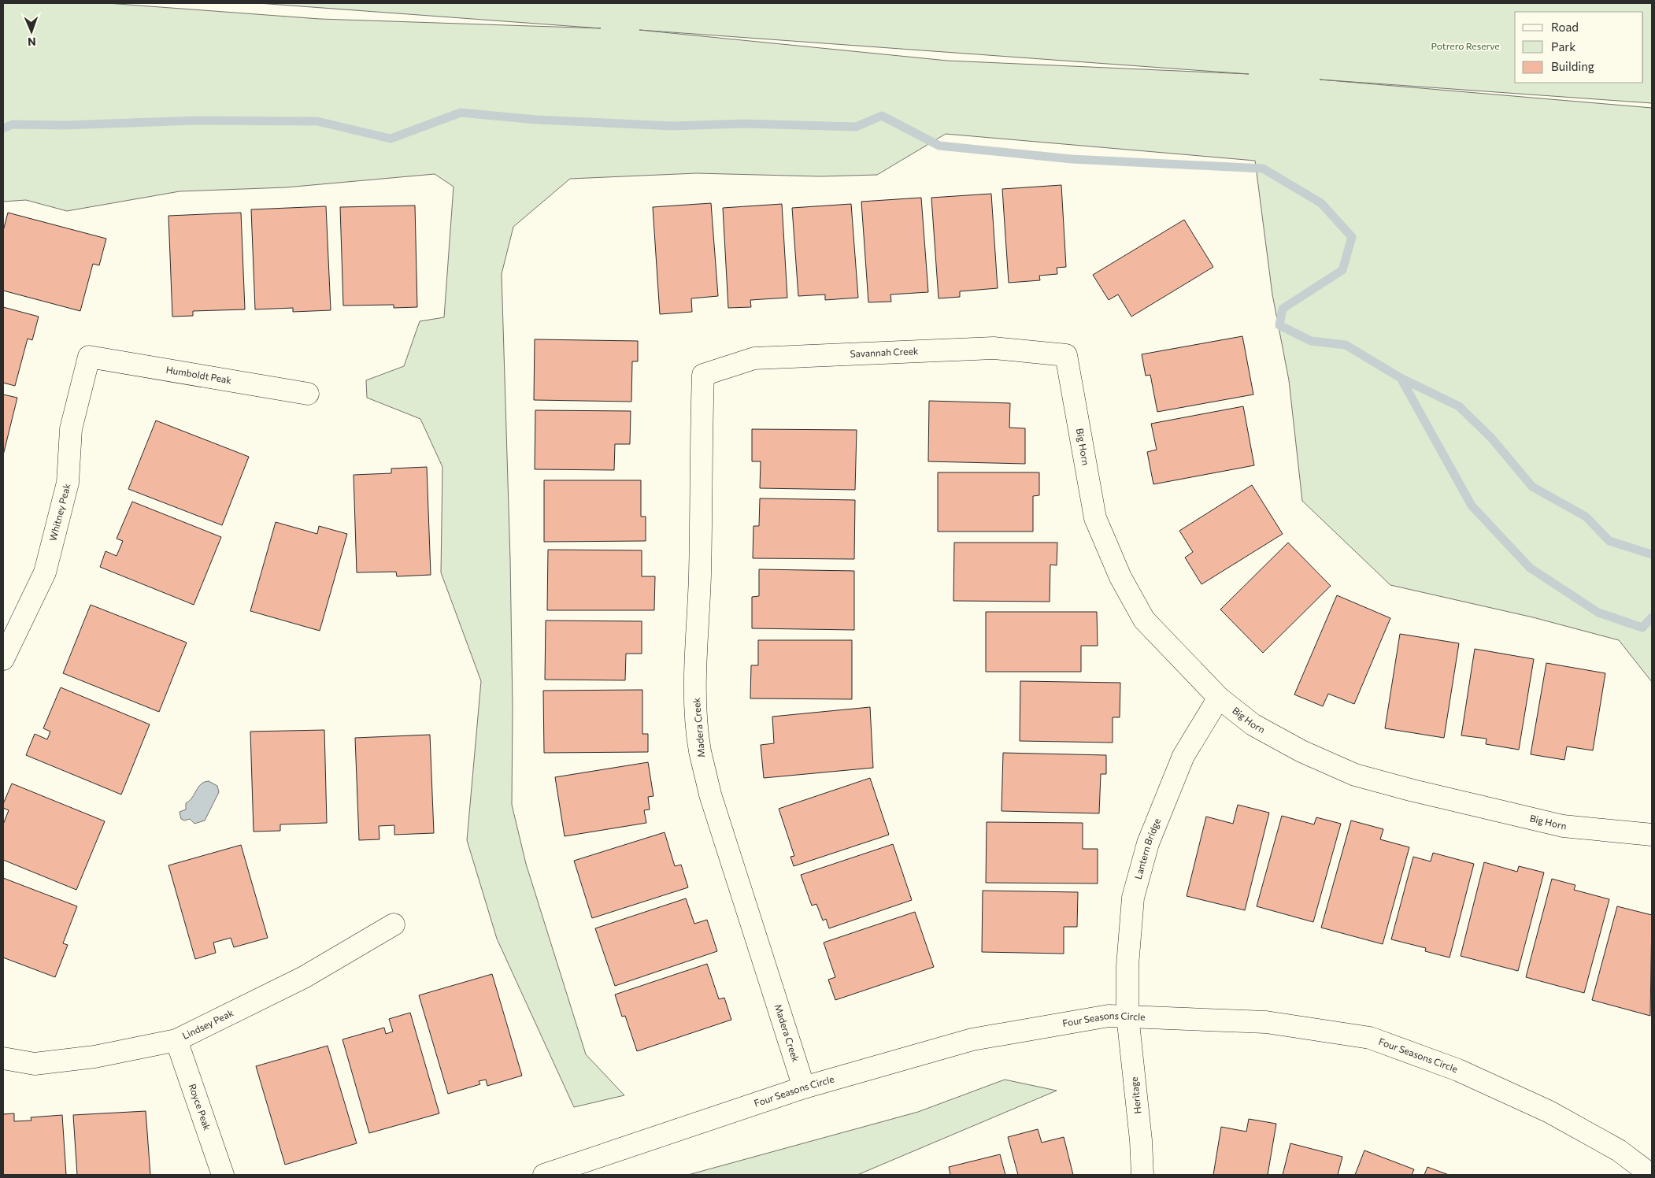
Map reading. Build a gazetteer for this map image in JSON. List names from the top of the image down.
{
  "streets": {
    "street": [
      "Savannah Creek",
      "Humboldt Peak",
      "Big Horn",
      "Whitney Peak",
      "Madera Creek",
      "Lantern Bridge",
      "Four Seasons Circle",
      "Lindsey Peak",
      "Heritage",
      "Royce Peak"
    ]
  },
  "crossings": [
    ["Savannah Creek", "Big Horn"],
    ["Savannah Creek", "Madera Creek"],
    ["Humboldt Peak", "Whitney Peak"],
    ["Big Horn", "Lantern Bridge"],
    ["Madera Creek", "Four Seasons Circle"],
    ["Lantern Bridge", "Four Seasons Circle"],
    ["Lantern Bridge", "Heritage"],
    ["Four Seasons Circle", "Heritage"],
    ["Lindsey Peak", "Royce Peak"]
  ],
  "parks": ["Potrero Reserve"],
  "legend": ["Road", "Park", "Building"],
  "north": "bottom"
}
